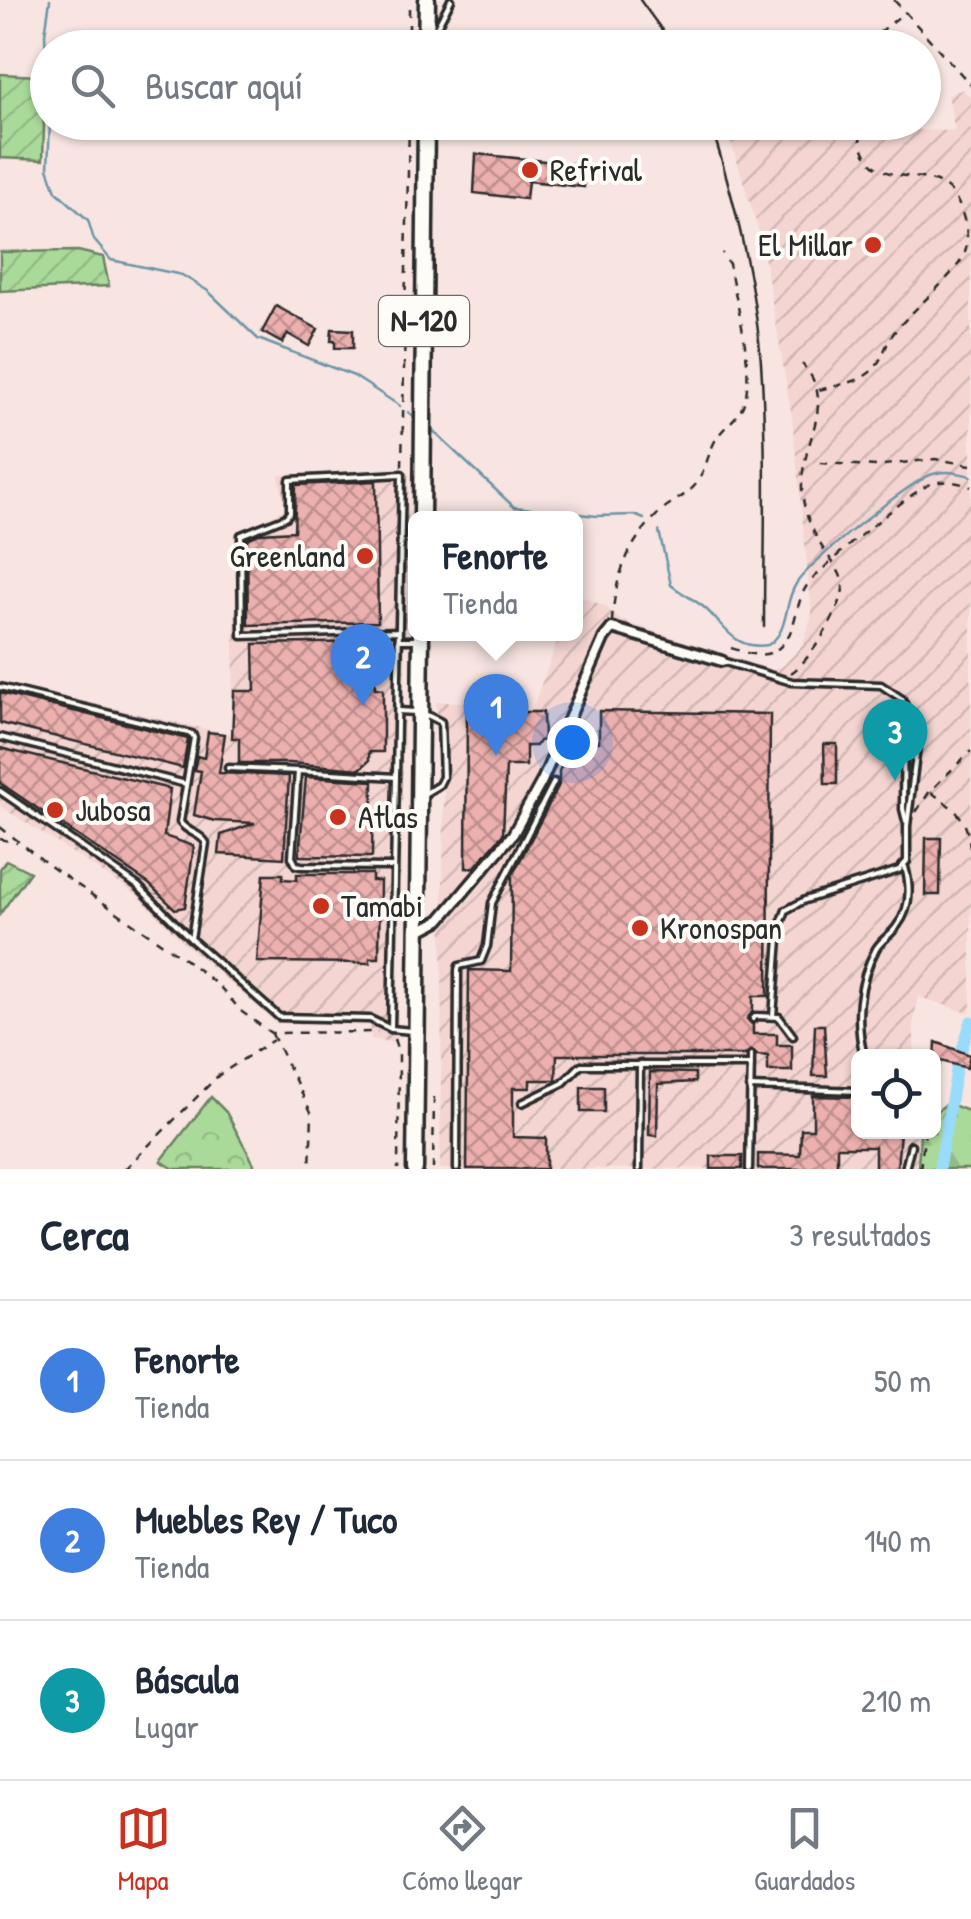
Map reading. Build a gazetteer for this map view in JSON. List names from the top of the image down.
{
  "streets": {
    "highway": ["N-120"]
  },
  "places": [
    "Refrival",
    "El Millar",
    "Greenland",
    "Jubosa",
    "Atlas",
    "Tamabi",
    "Kronospan"
  ],
  "page": {
    "search": "Buscar aquí",
    "popup": ["Fenorte", "Tienda"],
    "pins": ["2", "1", "3"],
    "heading": ["Cerca", "3 resultados"],
    "list": [
      {
        "mark": "1",
        "name": "Fenorte",
        "note": "Tienda",
        "value": "50 m"
      },
      {
        "mark": "2",
        "name": "Muebles Rey / Tuco",
        "note": "Tienda",
        "value": "140 m"
      },
      {
        "mark": "3",
        "name": "Báscula",
        "note": "Lugar",
        "value": "210 m"
      }
    ],
    "nav": ["Mapa", "Cómo llegar", "Guardados"]
  }
}
